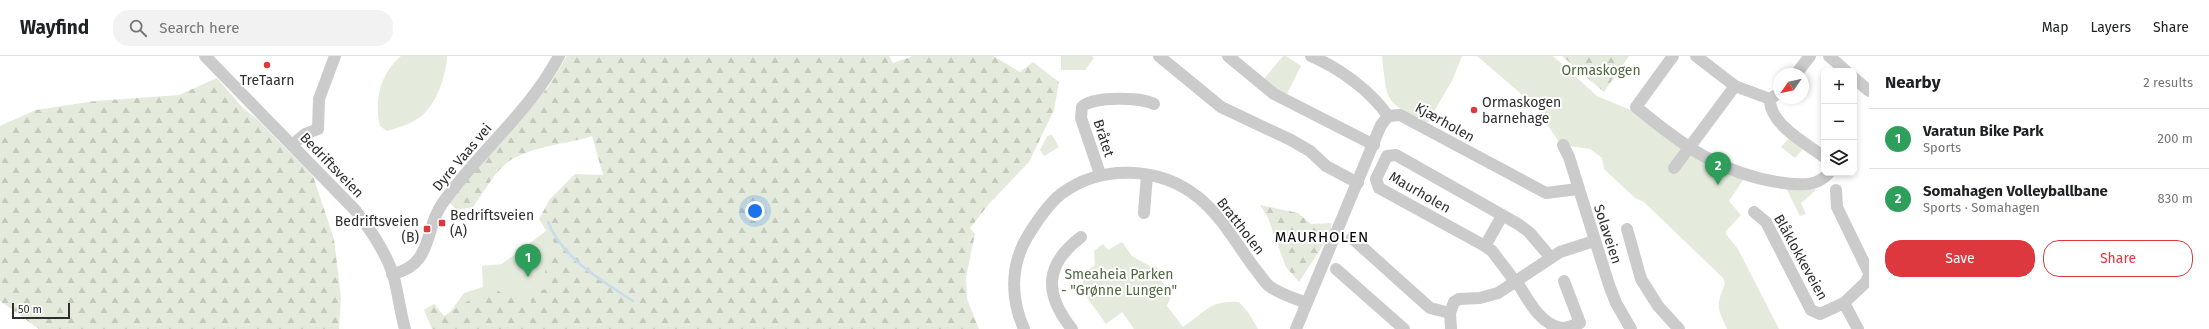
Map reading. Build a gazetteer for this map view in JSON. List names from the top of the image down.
{
  "streets": {
    "street": [
      "Kjærholen",
      "Bråtet",
      "Dyre Vaas vei",
      "Bedriftsveien",
      "Maurholen",
      "Brattholen",
      "Solaveien",
      "Blåklokkeveien"
    ]
  },
  "crossings": [
    ["Kjærholen", "Solaveien"],
    ["Bråtet", "Brattholen"],
    ["Dyre Vaas vei", "Bedriftsveien"]
  ],
  "districts": ["MAURHOLEN"],
  "parks": ["Ormaskogen", "Smeaheia Parken - \"Grønne Lungen\""],
  "places": {
    "other": ["TreTaarn", "Ormaskogen barnehage"],
    "transit": ["Bedriftsveien (A)", "Bedriftsveien (B)"]
  },
  "scale_bar": "50 m",
  "north": "bottom left",
  "page": {
    "header": "Wayfind",
    "search": "Search here",
    "nav": ["Map", "Layers", "Share"],
    "heading": ["Nearby", "2 results"],
    "map_buttons": ["+", "−"],
    "list": [
      {
        "mark": "1",
        "name": "Varatun Bike Park",
        "note": "Sports",
        "value": "200 m"
      },
      {
        "mark": "2",
        "name": "Somahagen Volleyballbane",
        "note": "Sports · Somahagen",
        "value": "830 m"
      }
    ],
    "pins": ["2", "1"],
    "buttons": ["Save", "Share"],
    "scale": "50 m"
  }
}
